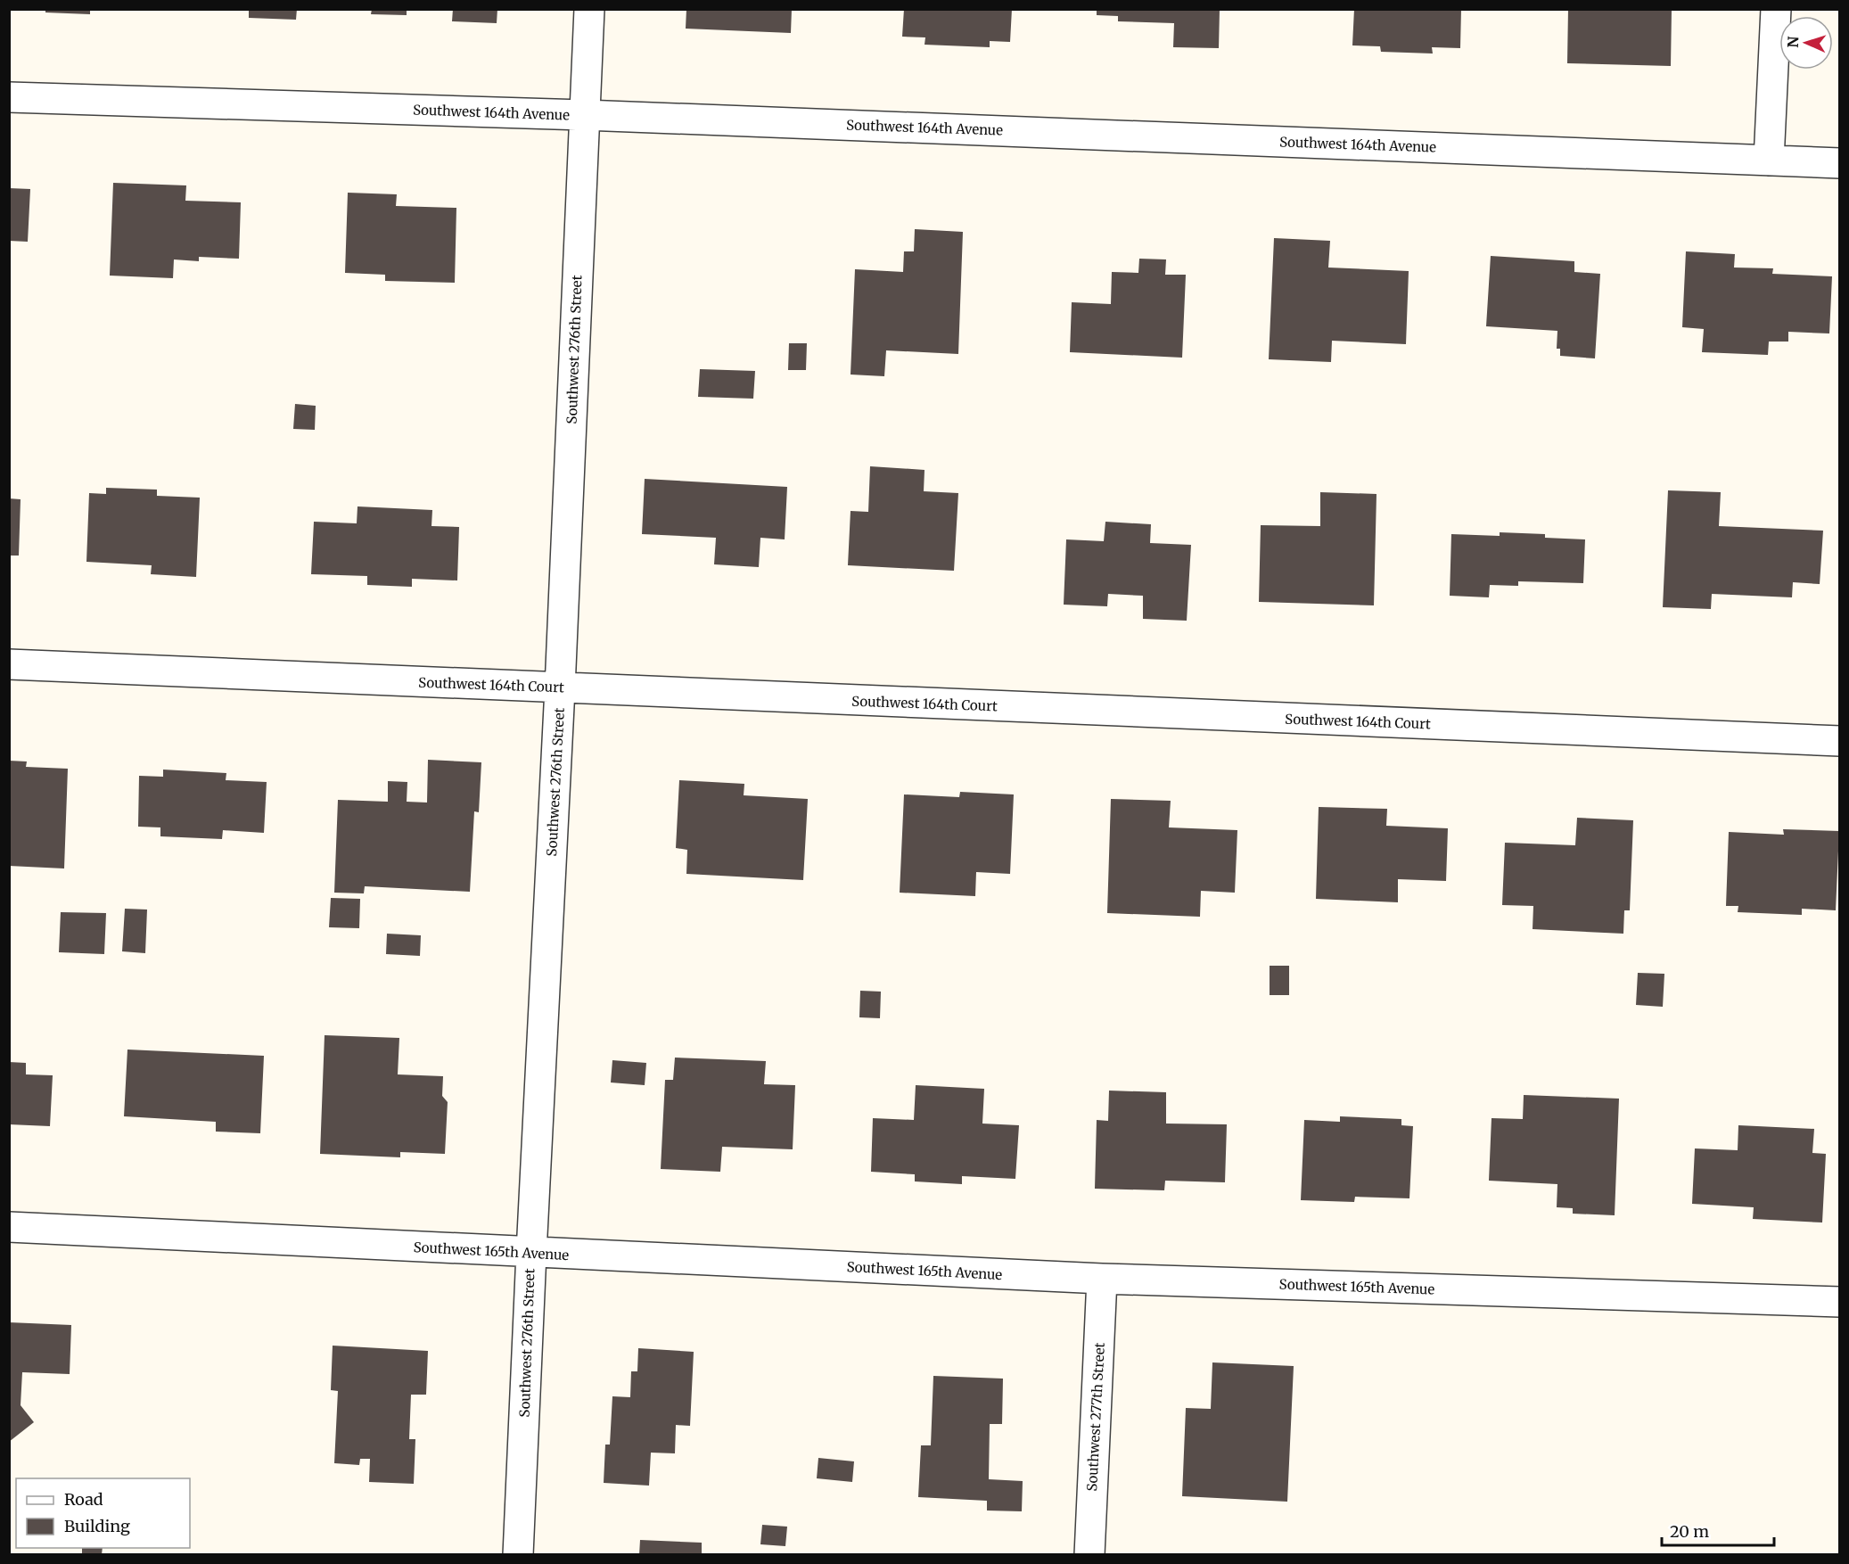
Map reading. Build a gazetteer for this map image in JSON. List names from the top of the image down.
{
  "streets": {
    "street": [
      "Southwest 164th Avenue",
      "Southwest 276th Street",
      "Southwest 164th Court",
      "Southwest 165th Avenue",
      "Southwest 277th Street"
    ]
  },
  "crossings": [
    ["Southwest 164th Avenue", "Southwest 276th Street"],
    ["Southwest 276th Street", "Southwest 164th Court"],
    ["Southwest 276th Street", "Southwest 165th Avenue"],
    ["Southwest 165th Avenue", "Southwest 277th Street"]
  ],
  "legend": ["Road", "Building"],
  "scale_bar": "20 m",
  "north": "left"
}
